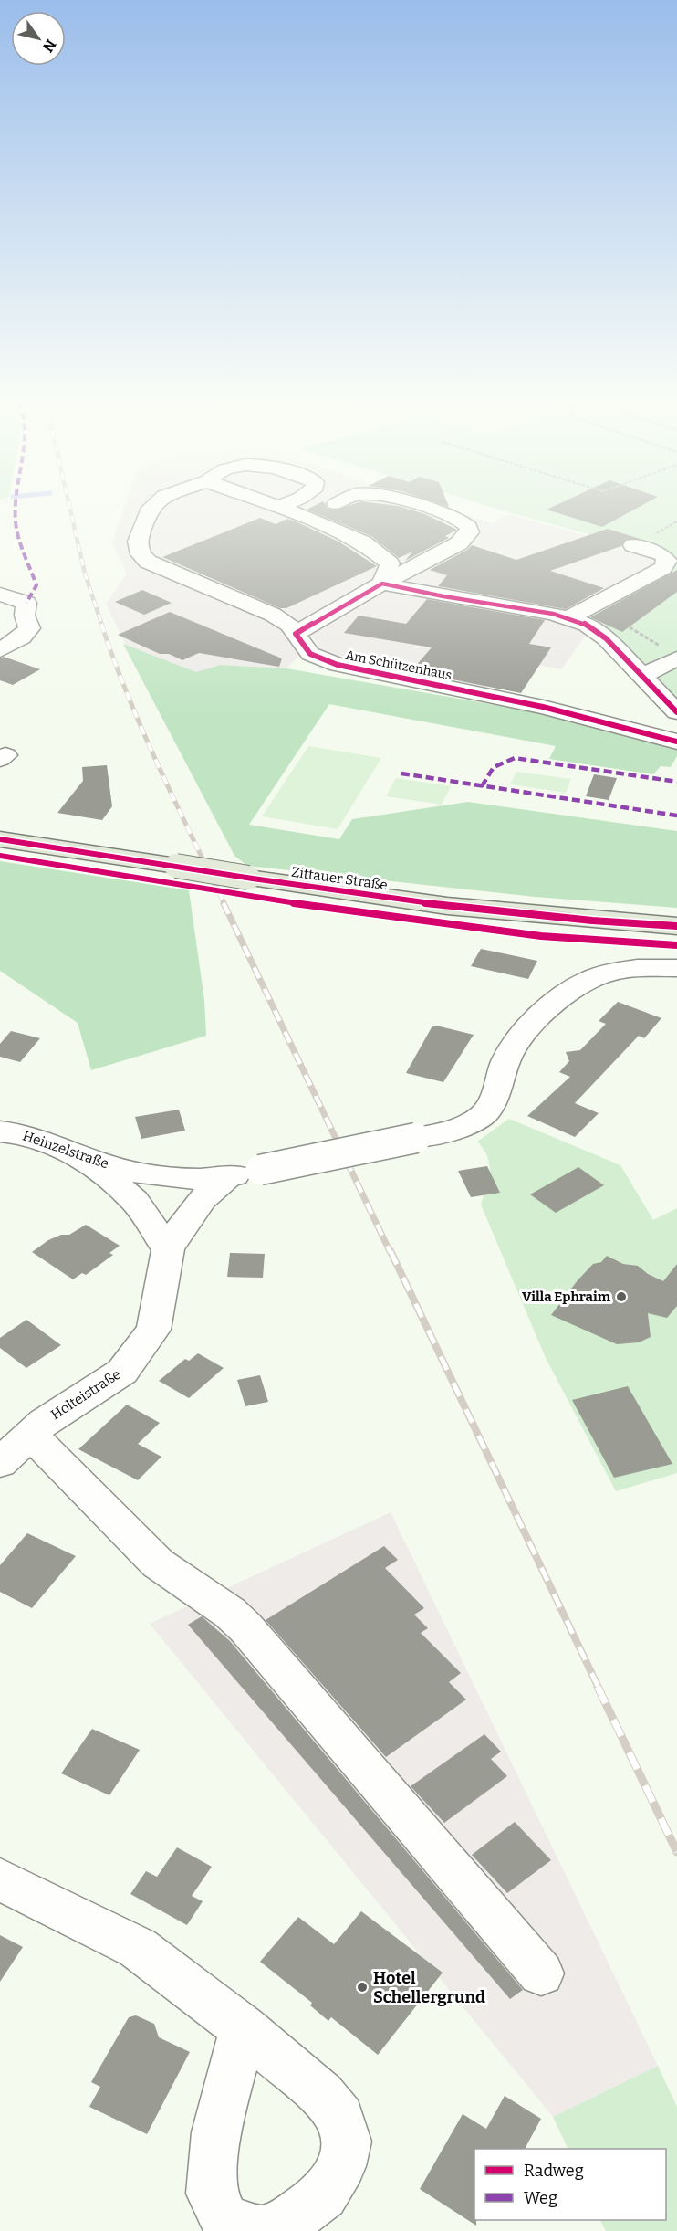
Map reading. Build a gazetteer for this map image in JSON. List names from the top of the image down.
{
  "streets": {
    "main road": ["Zittauer Straße"],
    "street": ["Am Schützenhaus", "Heinzelstraße", "Holteistraße"]
  },
  "crossings": [
    ["Heinzelstraße", "Holteistraße"]
  ],
  "places": ["Villa Ephraim", "Hotel Schellergrund"],
  "legend": ["Radweg", "Weg"],
  "north": "bottom right"
}
